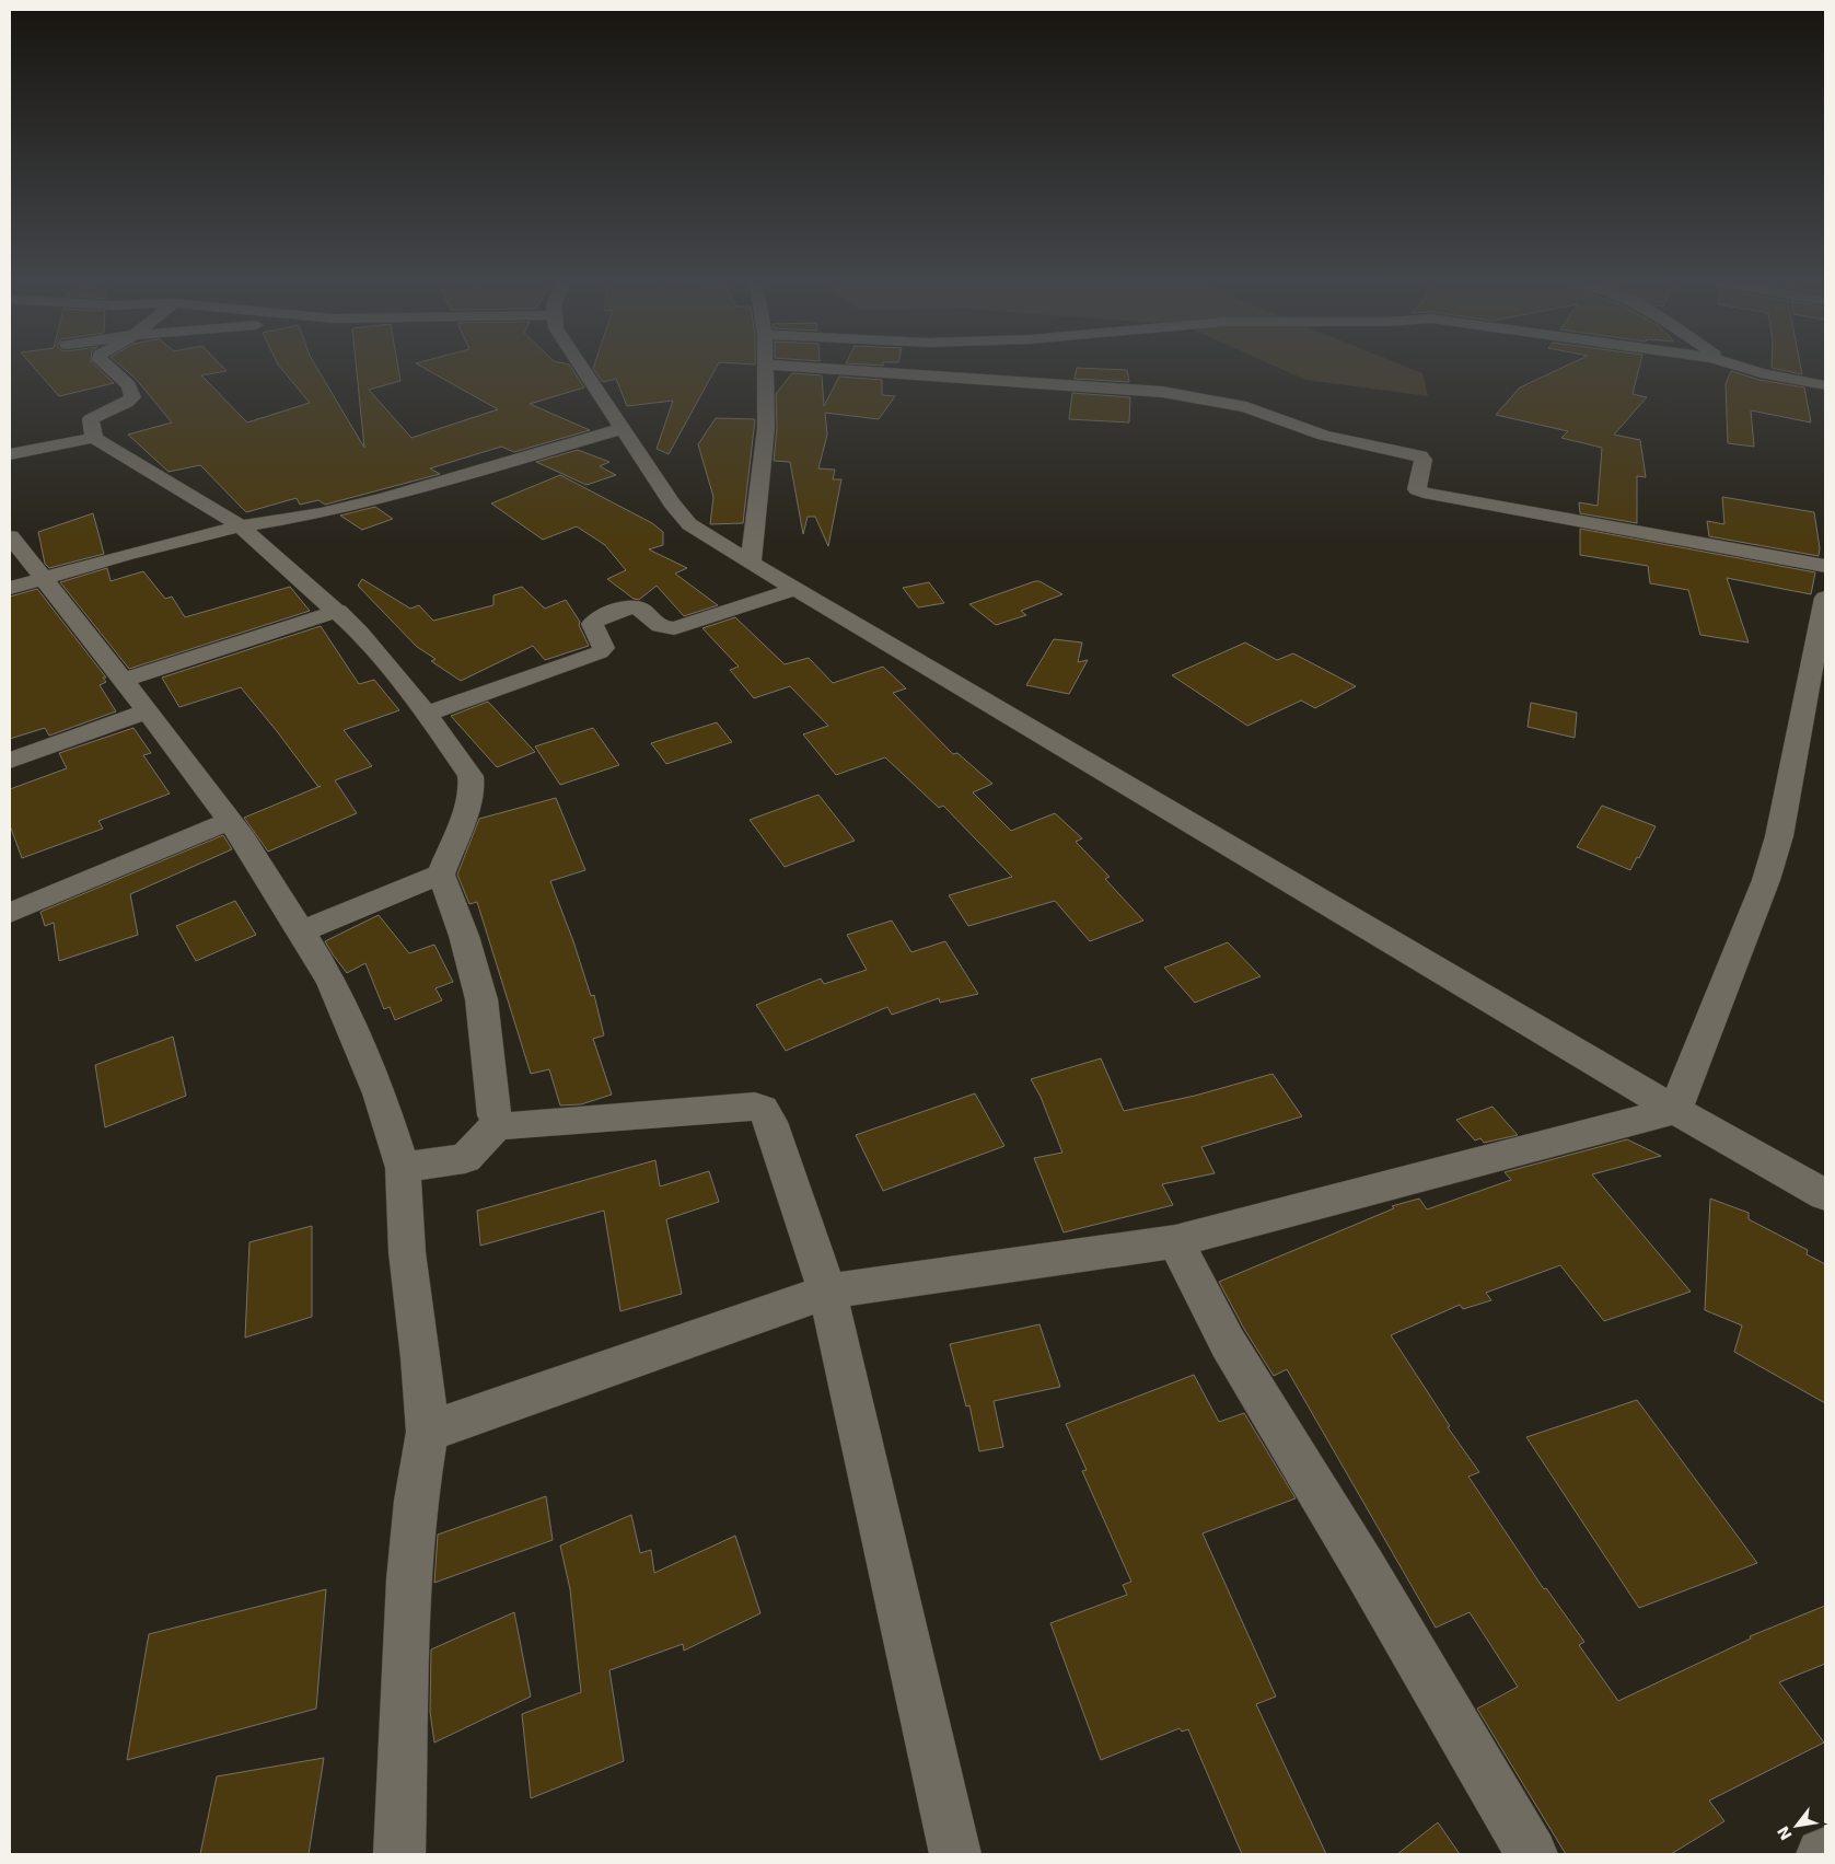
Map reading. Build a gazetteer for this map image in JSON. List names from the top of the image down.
{
  "north": "bottom left"
}
